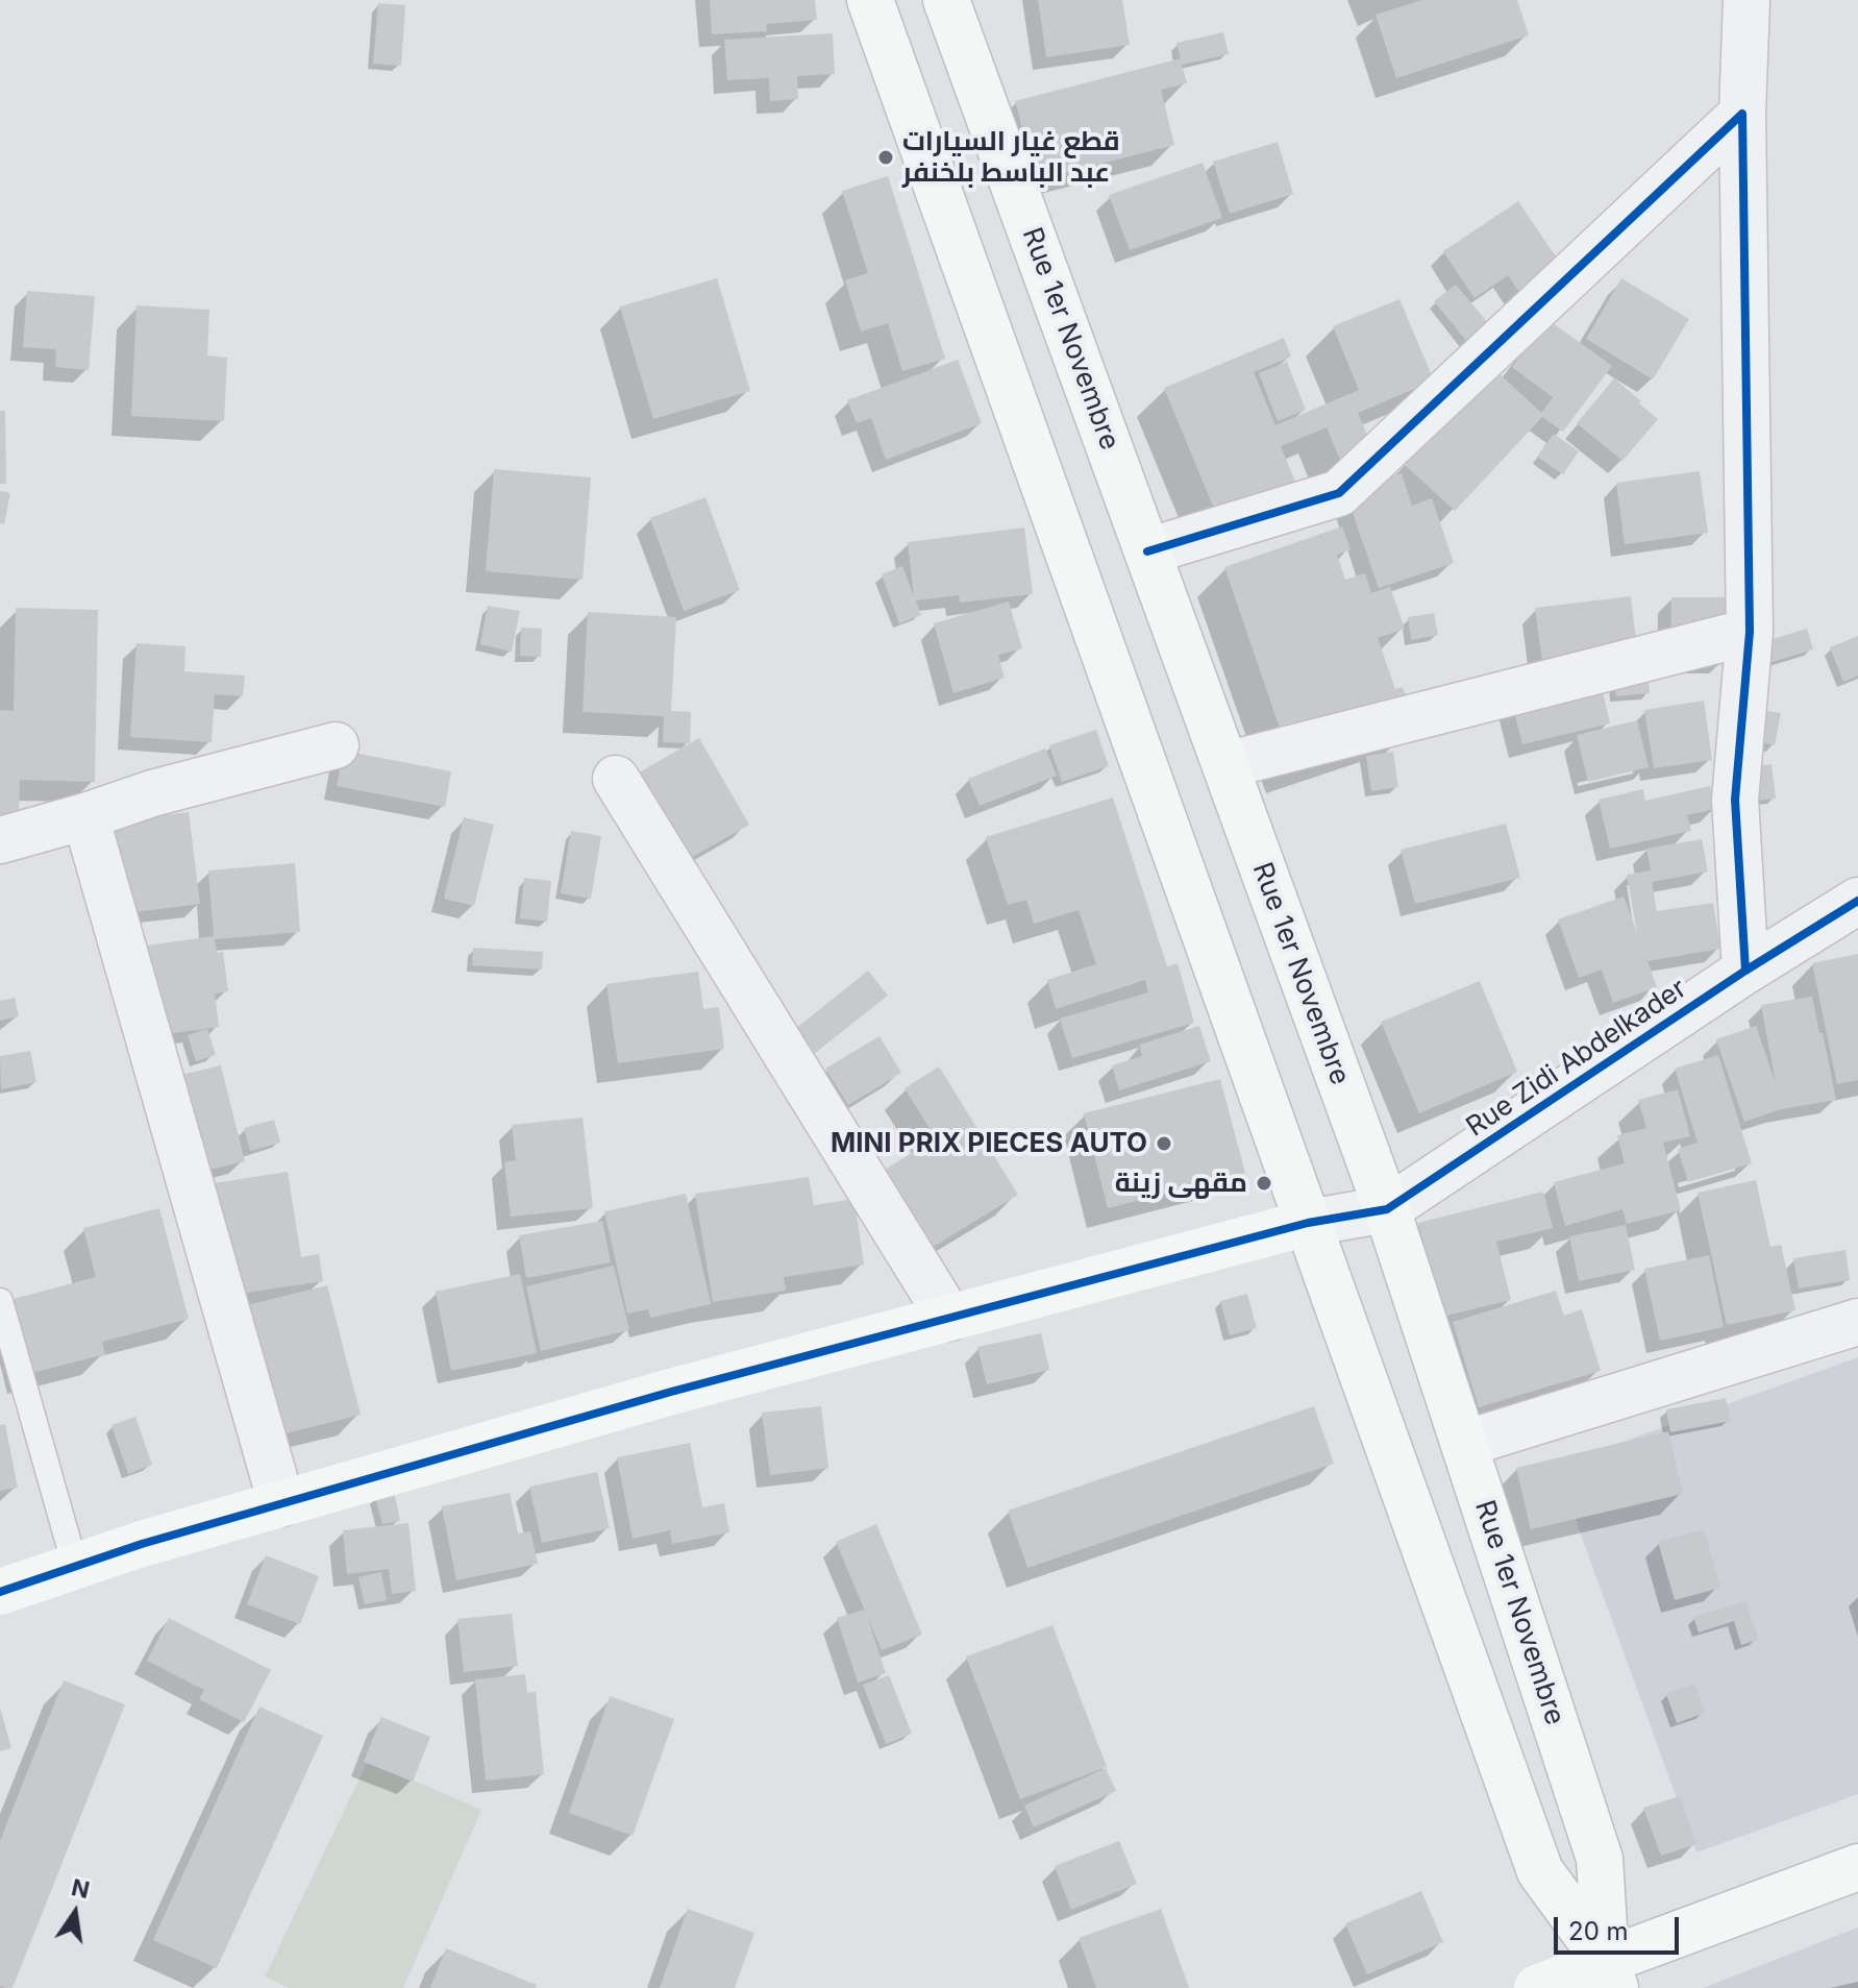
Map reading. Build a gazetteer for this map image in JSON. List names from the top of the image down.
{
  "streets": {
    "main road": ["Rue 1er Novembre"],
    "street": ["Rue Zidi Abdelkader"]
  },
  "crossings": [
    ["Rue 1er Novembre", "Rue Zidi Abdelkader"]
  ],
  "places": ["قطع غيار السيارات عبد الباسط بلخنفر", "MINI PRIX PIECES AUTO", "مقهى زينة"],
  "scale_bar": "20 m",
  "north": "top"
}
